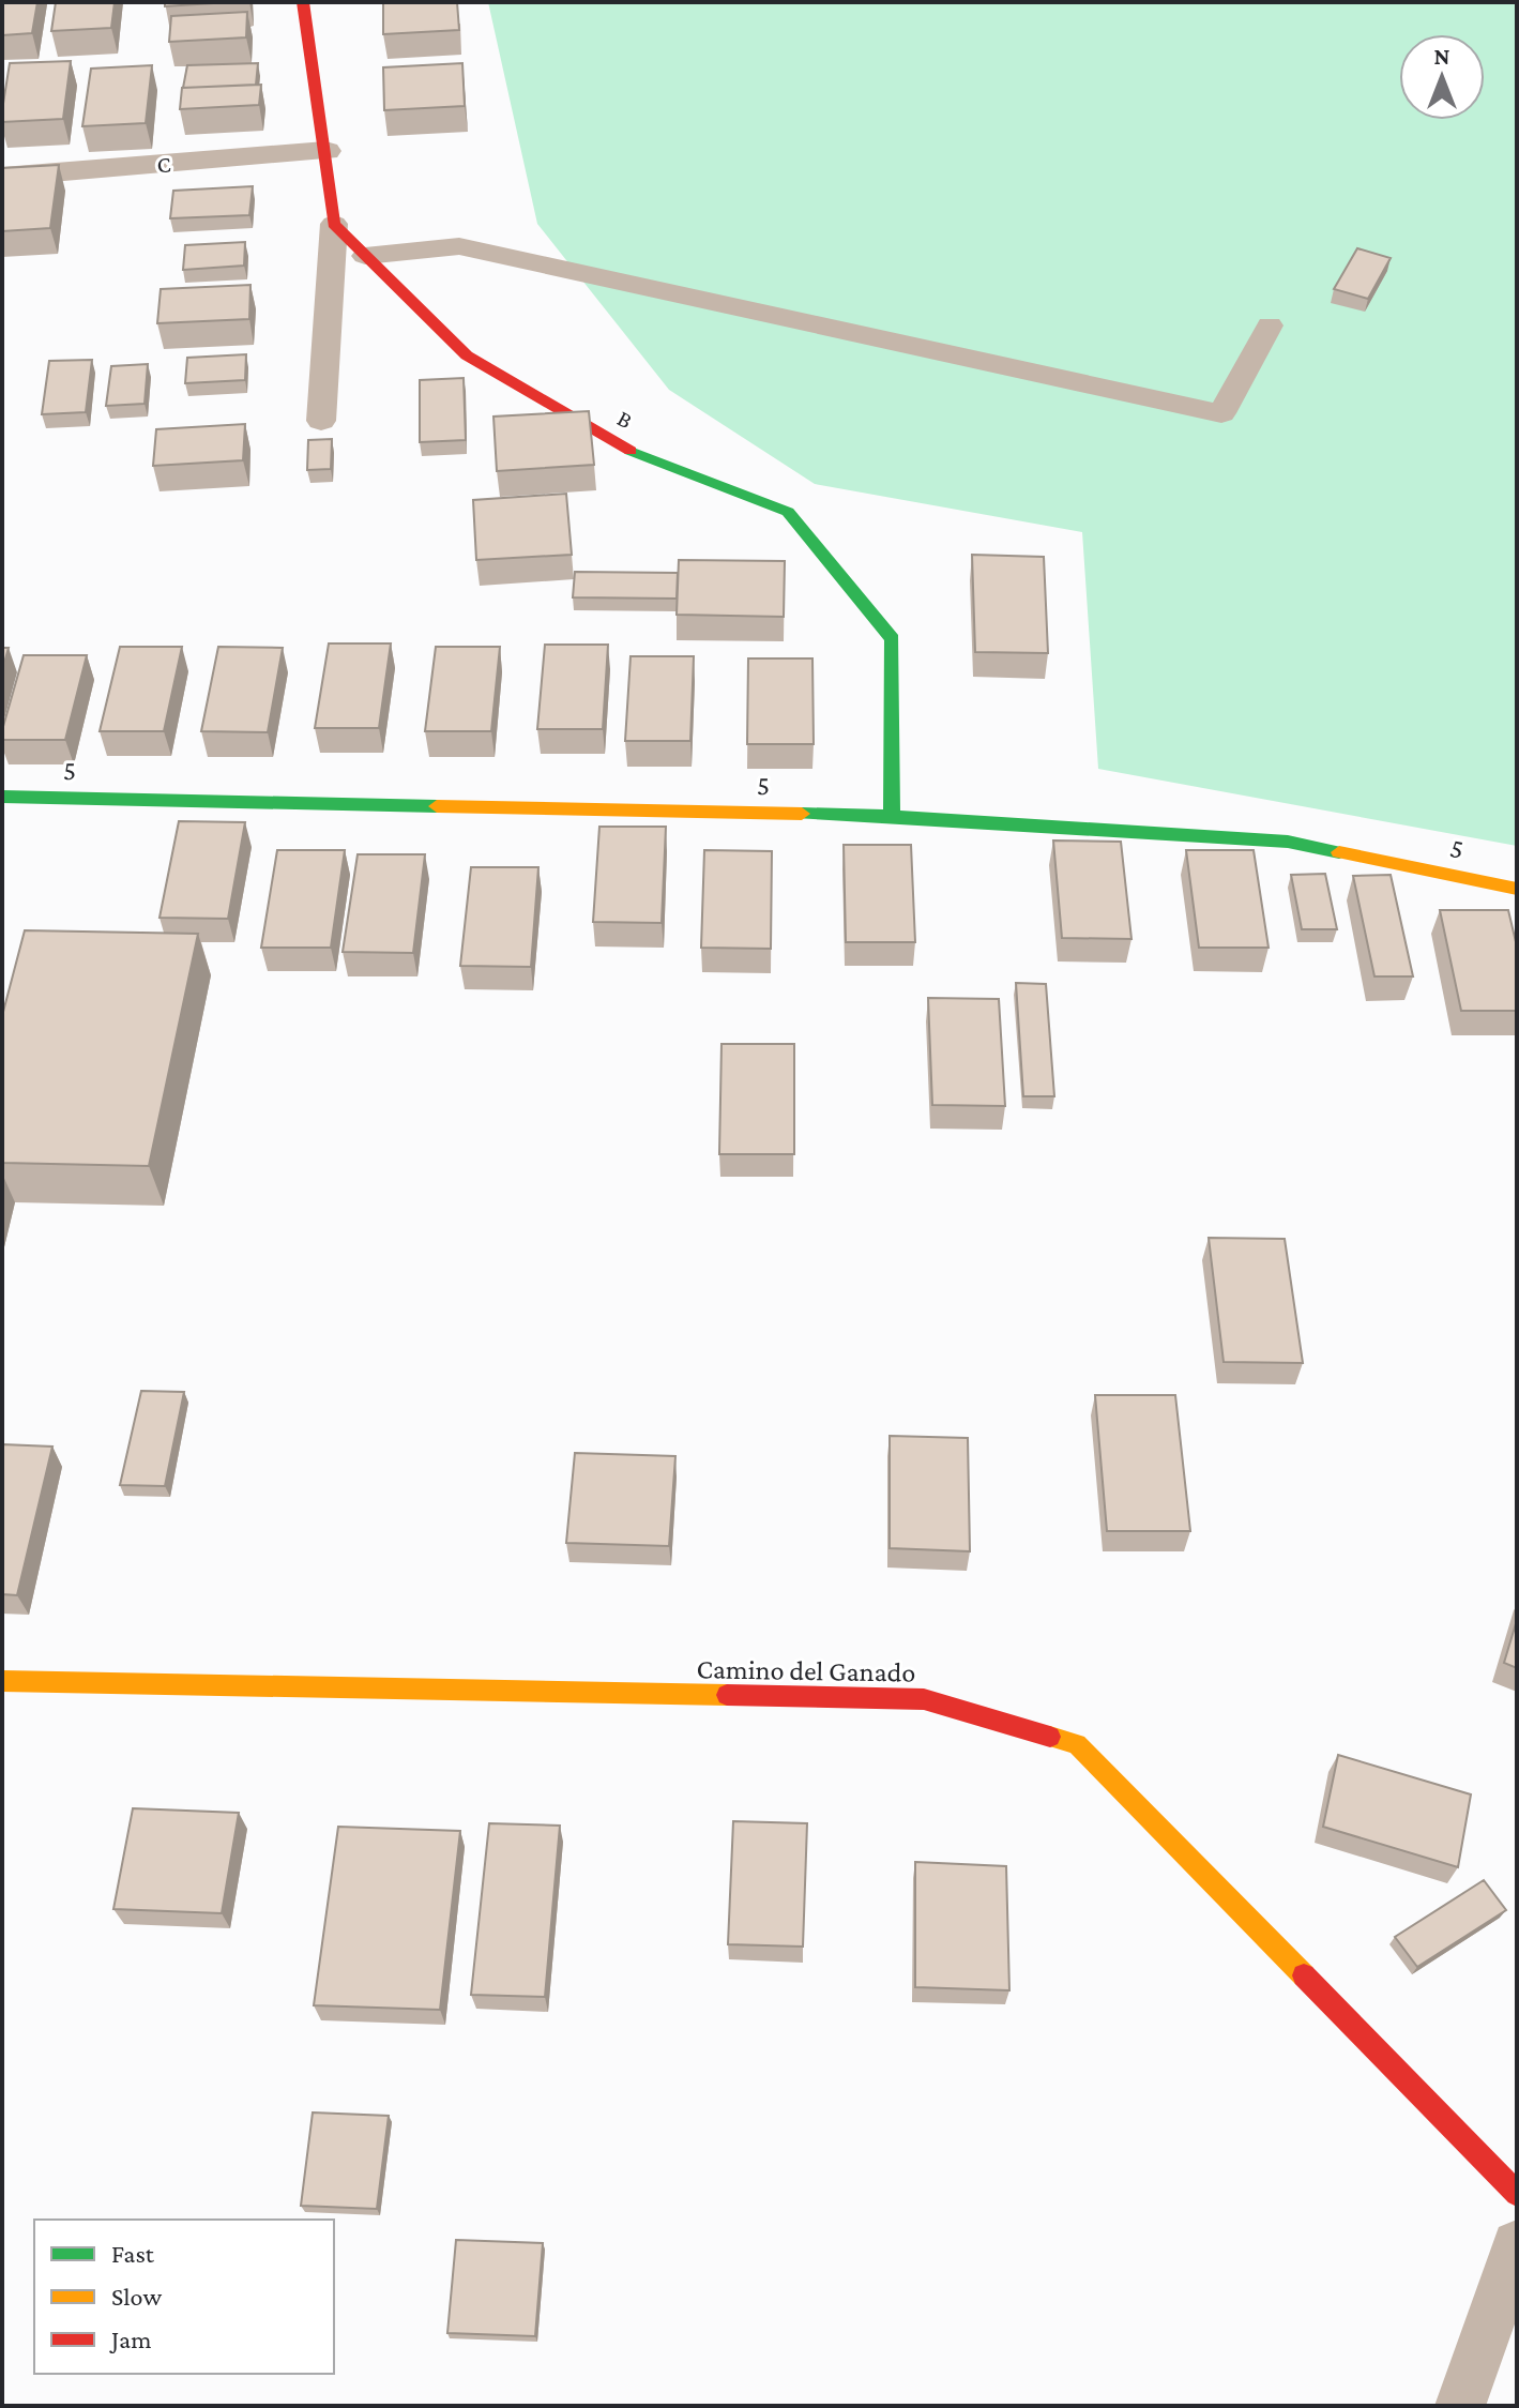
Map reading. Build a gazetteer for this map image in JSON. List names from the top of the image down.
{
  "streets": {
    "street": [
      "C",
      "B",
      "5",
      "Camino del Ganado"
    ]
  },
  "crossings": [
    ["B", "5"]
  ],
  "legend": ["Fast", "Slow", "Jam"],
  "north": "top"
}
